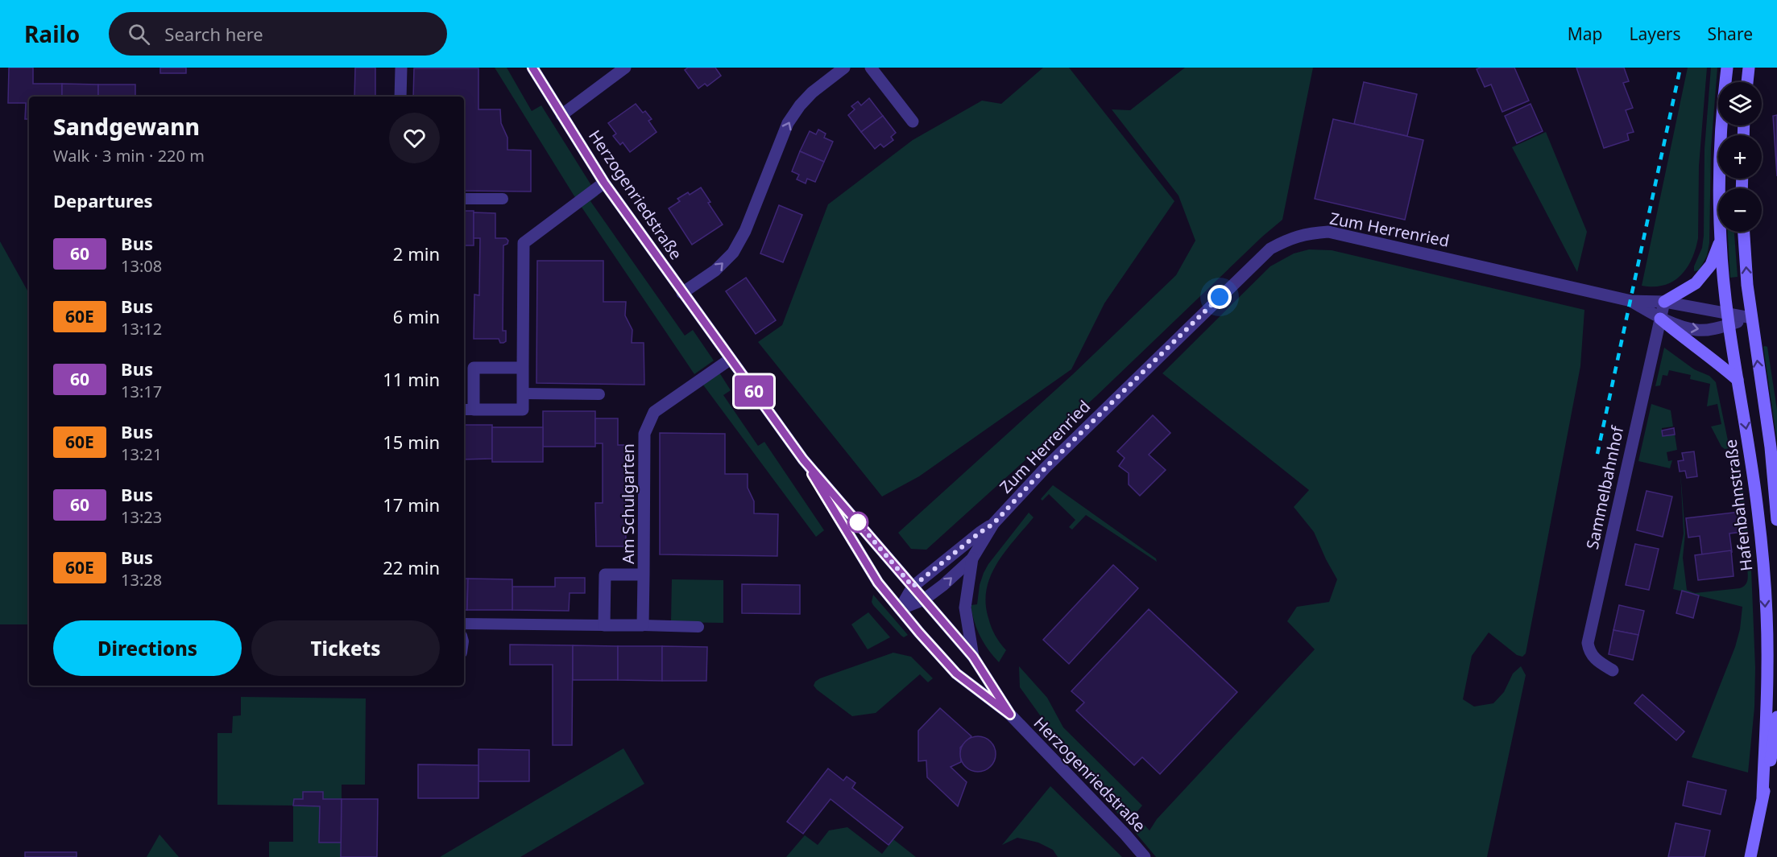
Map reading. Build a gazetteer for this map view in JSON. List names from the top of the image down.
{
  "streets": {
    "main road": ["Hafenbahnstraße"],
    "street": [
      "Herzogenriedstraße",
      "Zum Herrenried",
      "Sammelbahnhof",
      "Am Schulgarten"
    ]
  },
  "crossings": [
    ["Herzogenriedstraße", "Zum Herrenried"],
    ["Herzogenriedstraße", "Am Schulgarten"],
    ["Zum Herrenried", "Sammelbahnhof"],
    ["Zum Herrenried", "Hafenbahnstraße"]
  ],
  "lines": ["bus line 60"],
  "page": {
    "header": "Railo",
    "search": "Search here",
    "nav": ["Map", "Layers", "Share"],
    "on_map": "60",
    "map_buttons": ["+", "−"],
    "heading": [
      ["Sandgewann", "Walk · 3 min · 220 m"],
      "Departures"
    ],
    "list": [
      {
        "mark": "60",
        "name": "Bus",
        "note": "13:08",
        "value": "2 min"
      },
      {
        "mark": "60E",
        "name": "Bus",
        "note": "13:12",
        "value": "6 min"
      },
      {
        "mark": "60",
        "name": "Bus",
        "note": "13:17",
        "value": "11 min"
      },
      {
        "mark": "60E",
        "name": "Bus",
        "note": "13:21",
        "value": "15 min"
      },
      {
        "mark": "60",
        "name": "Bus",
        "note": "13:23",
        "value": "17 min"
      },
      {
        "mark": "60E",
        "name": "Bus",
        "note": "13:28",
        "value": "22 min"
      }
    ],
    "buttons": ["Directions", "Tickets"]
  }
}
